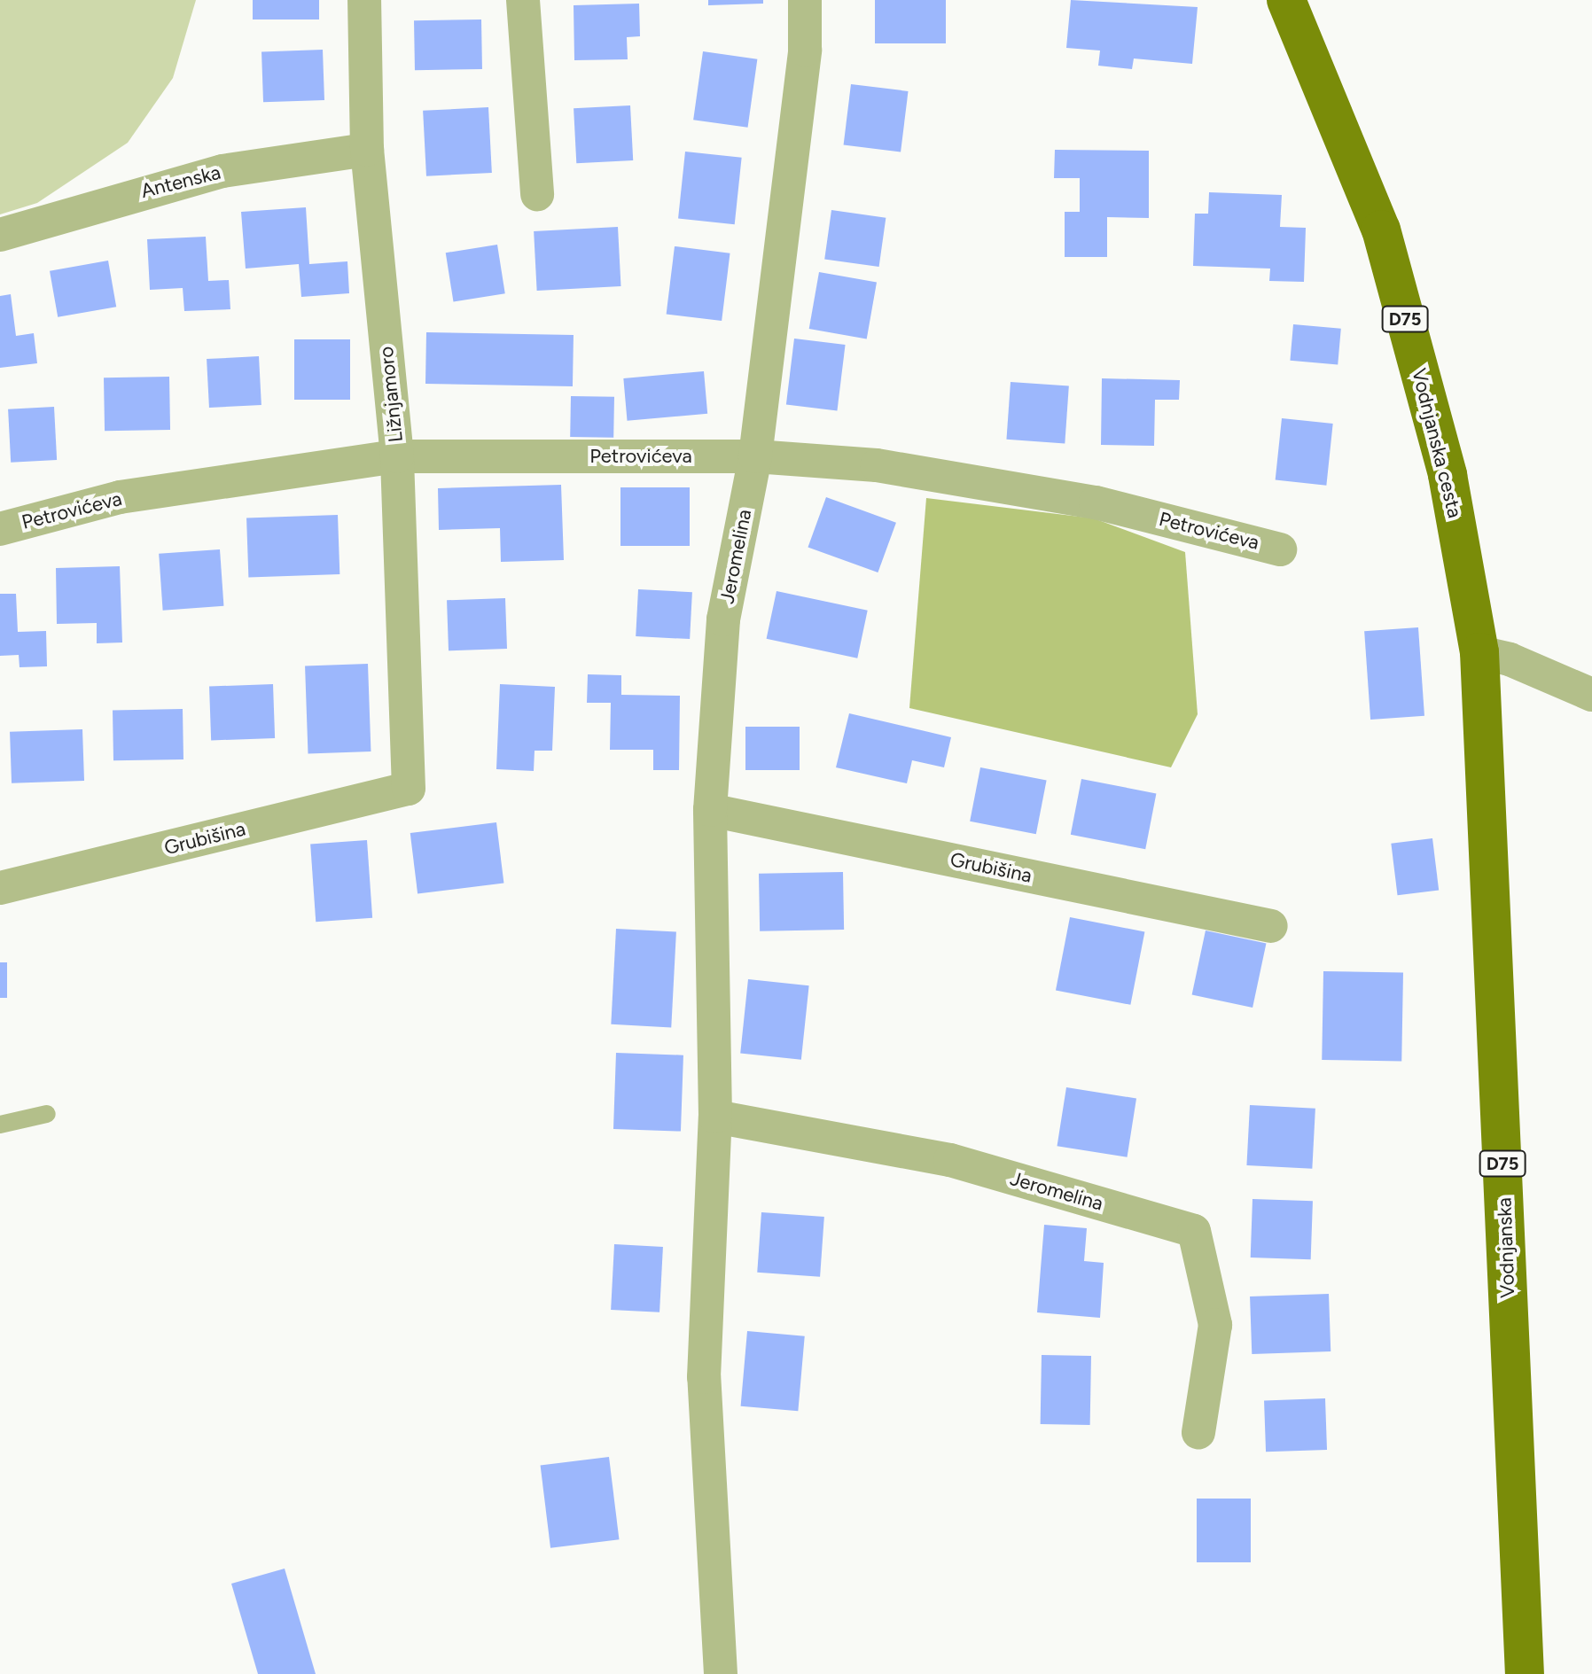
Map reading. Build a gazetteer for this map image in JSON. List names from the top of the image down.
{
  "streets": {
    "main road": ["D75", "Vodnjanska cesta", "Vodnjanska"],
    "street": [
      "Antenska",
      "Ližnjamoro",
      "Petrovićeva",
      "Jeromelina",
      "Grubišina"
    ]
  },
  "crossings": [
    ["Antenska", "Ližnjamoro"],
    ["Ližnjamoro", "Petrovićeva"],
    ["Ližnjamoro", "Grubišina"],
    ["Vodnjanska cesta", "Vodnjanska"],
    ["Petrovićeva", "Jeromelina"],
    ["Jeromelina", "Grubišina"]
  ]
}
